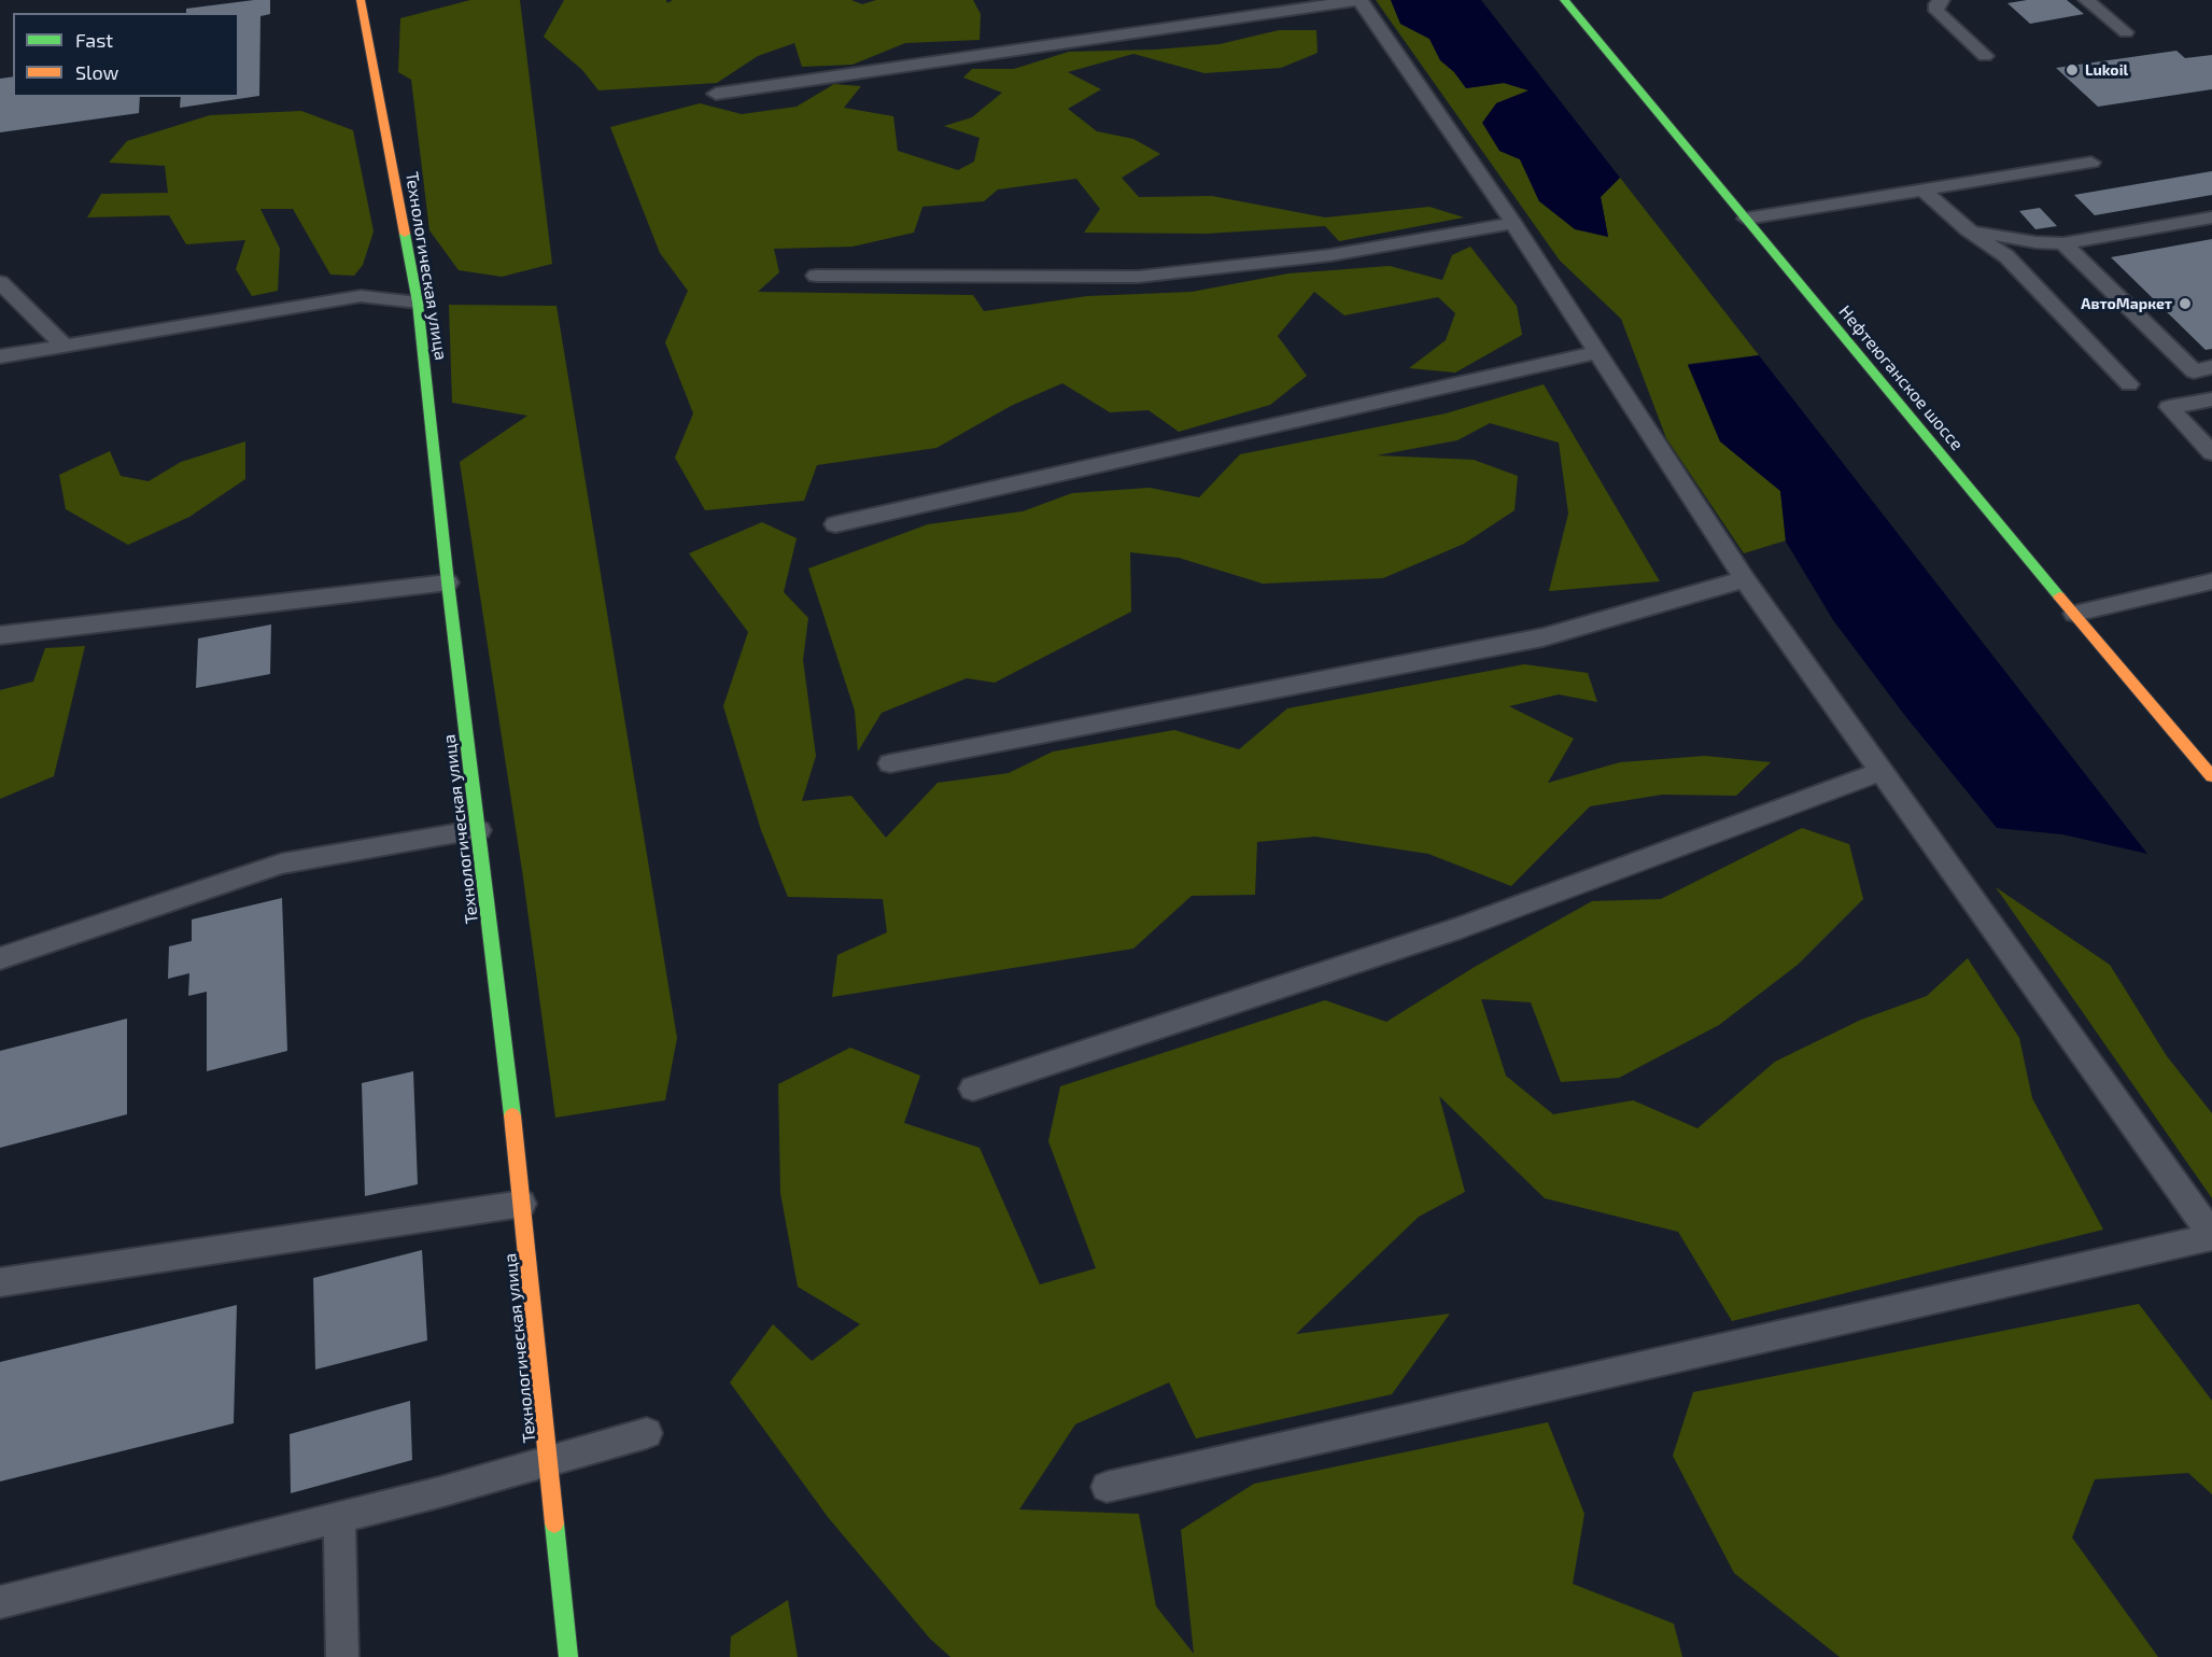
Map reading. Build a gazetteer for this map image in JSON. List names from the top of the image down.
{
  "streets": {
    "street": ["Технологическая улица", "Нефтеюганское шоссе"]
  },
  "places": ["Lukoil", "АвтоМаркет"],
  "legend": ["Fast", "Slow"]
}
